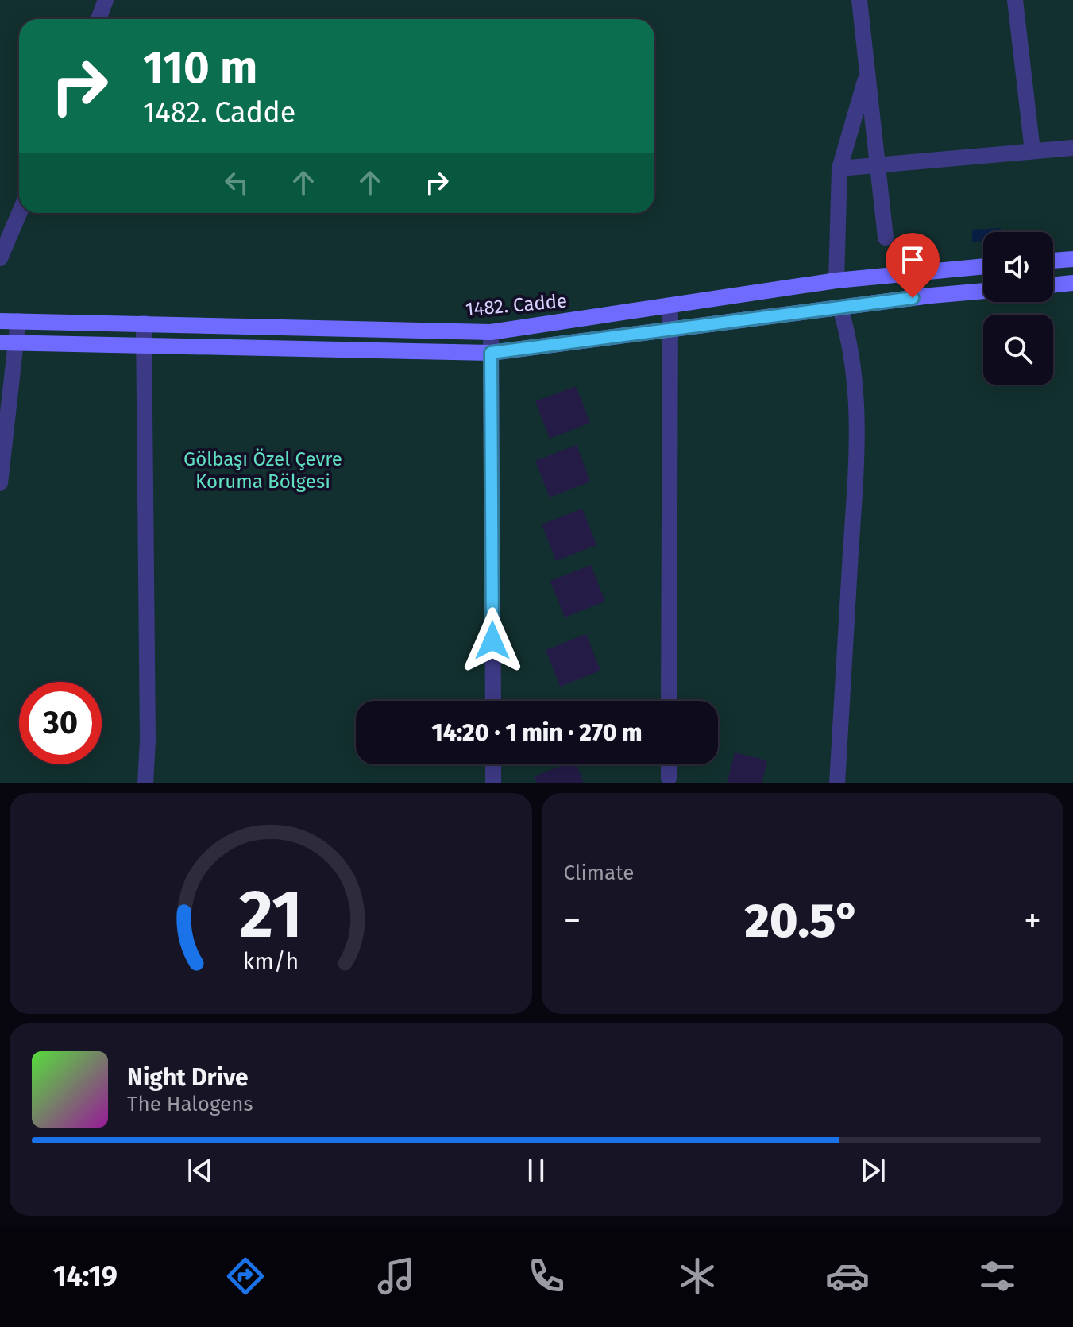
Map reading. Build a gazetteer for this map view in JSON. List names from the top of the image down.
{
  "streets": {
    "street": ["1482. Cadde"]
  },
  "parks": ["Gölbaşı Özel Çevre Koruma Bölgesi"],
  "page": {
    "turn": ["110 m", "1482. Cadde"],
    "limit": "30",
    "trip": "14:20 · 1 min · 270 m",
    "tile": "Climate",
    "heat": ["−", "20.5°", "+"],
    "song": ["Night Drive", "The Halogens"],
    "tabs": "14:19",
    "gauge": ["21", "km/h"]
  }
}
